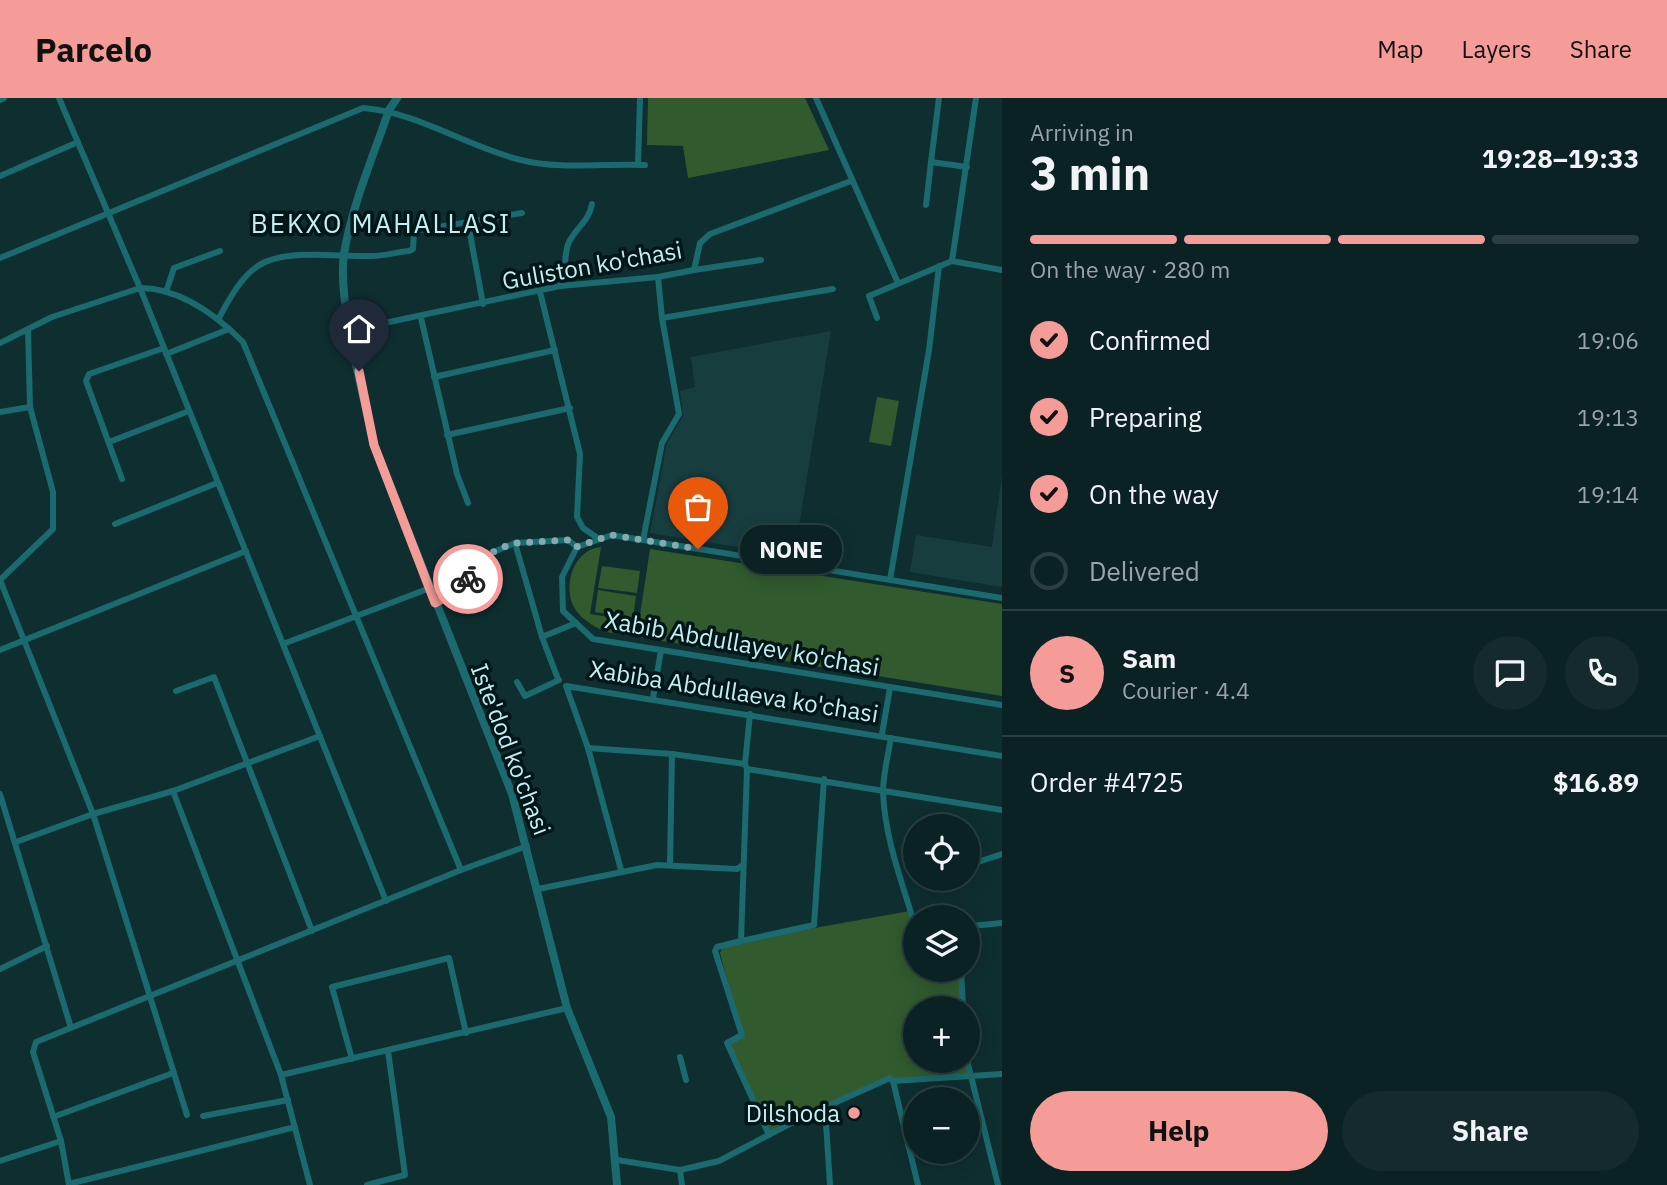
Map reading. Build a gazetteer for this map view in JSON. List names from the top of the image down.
{
  "streets": {
    "street": [
      "Guliston ko'chasi",
      "Xabib Abdullayev ko'chasi",
      "Xabiba Abdullaeva ko'chasi",
      "Iste'dod ko'chasi"
    ]
  },
  "crossings": [
    ["Guliston ko'chasi", "Iste'dod ko'chasi"]
  ],
  "districts": ["BEKXO MAHALLASI"],
  "places": ["NONE", "Dilshoda"],
  "page": {
    "header": "Parcelo",
    "nav": ["Map", "Layers", "Share"],
    "heading": ["3 min", "Arriving in", "19:28–19:33"],
    "panel": [
      "Sam",
      "Courier · 4.4",
      "Order #4725",
      "$16.89"
    ],
    "bar": "On the way · 280 m",
    "list": [
      ["Confirmed", "19:06"],
      ["Preparing", "19:13"],
      ["On the way", "19:14"],
      "Delivered"
    ],
    "bubble": "NONE",
    "round": "S",
    "map_buttons": ["+", "−"],
    "buttons": ["Help", "Share"]
  }
}
